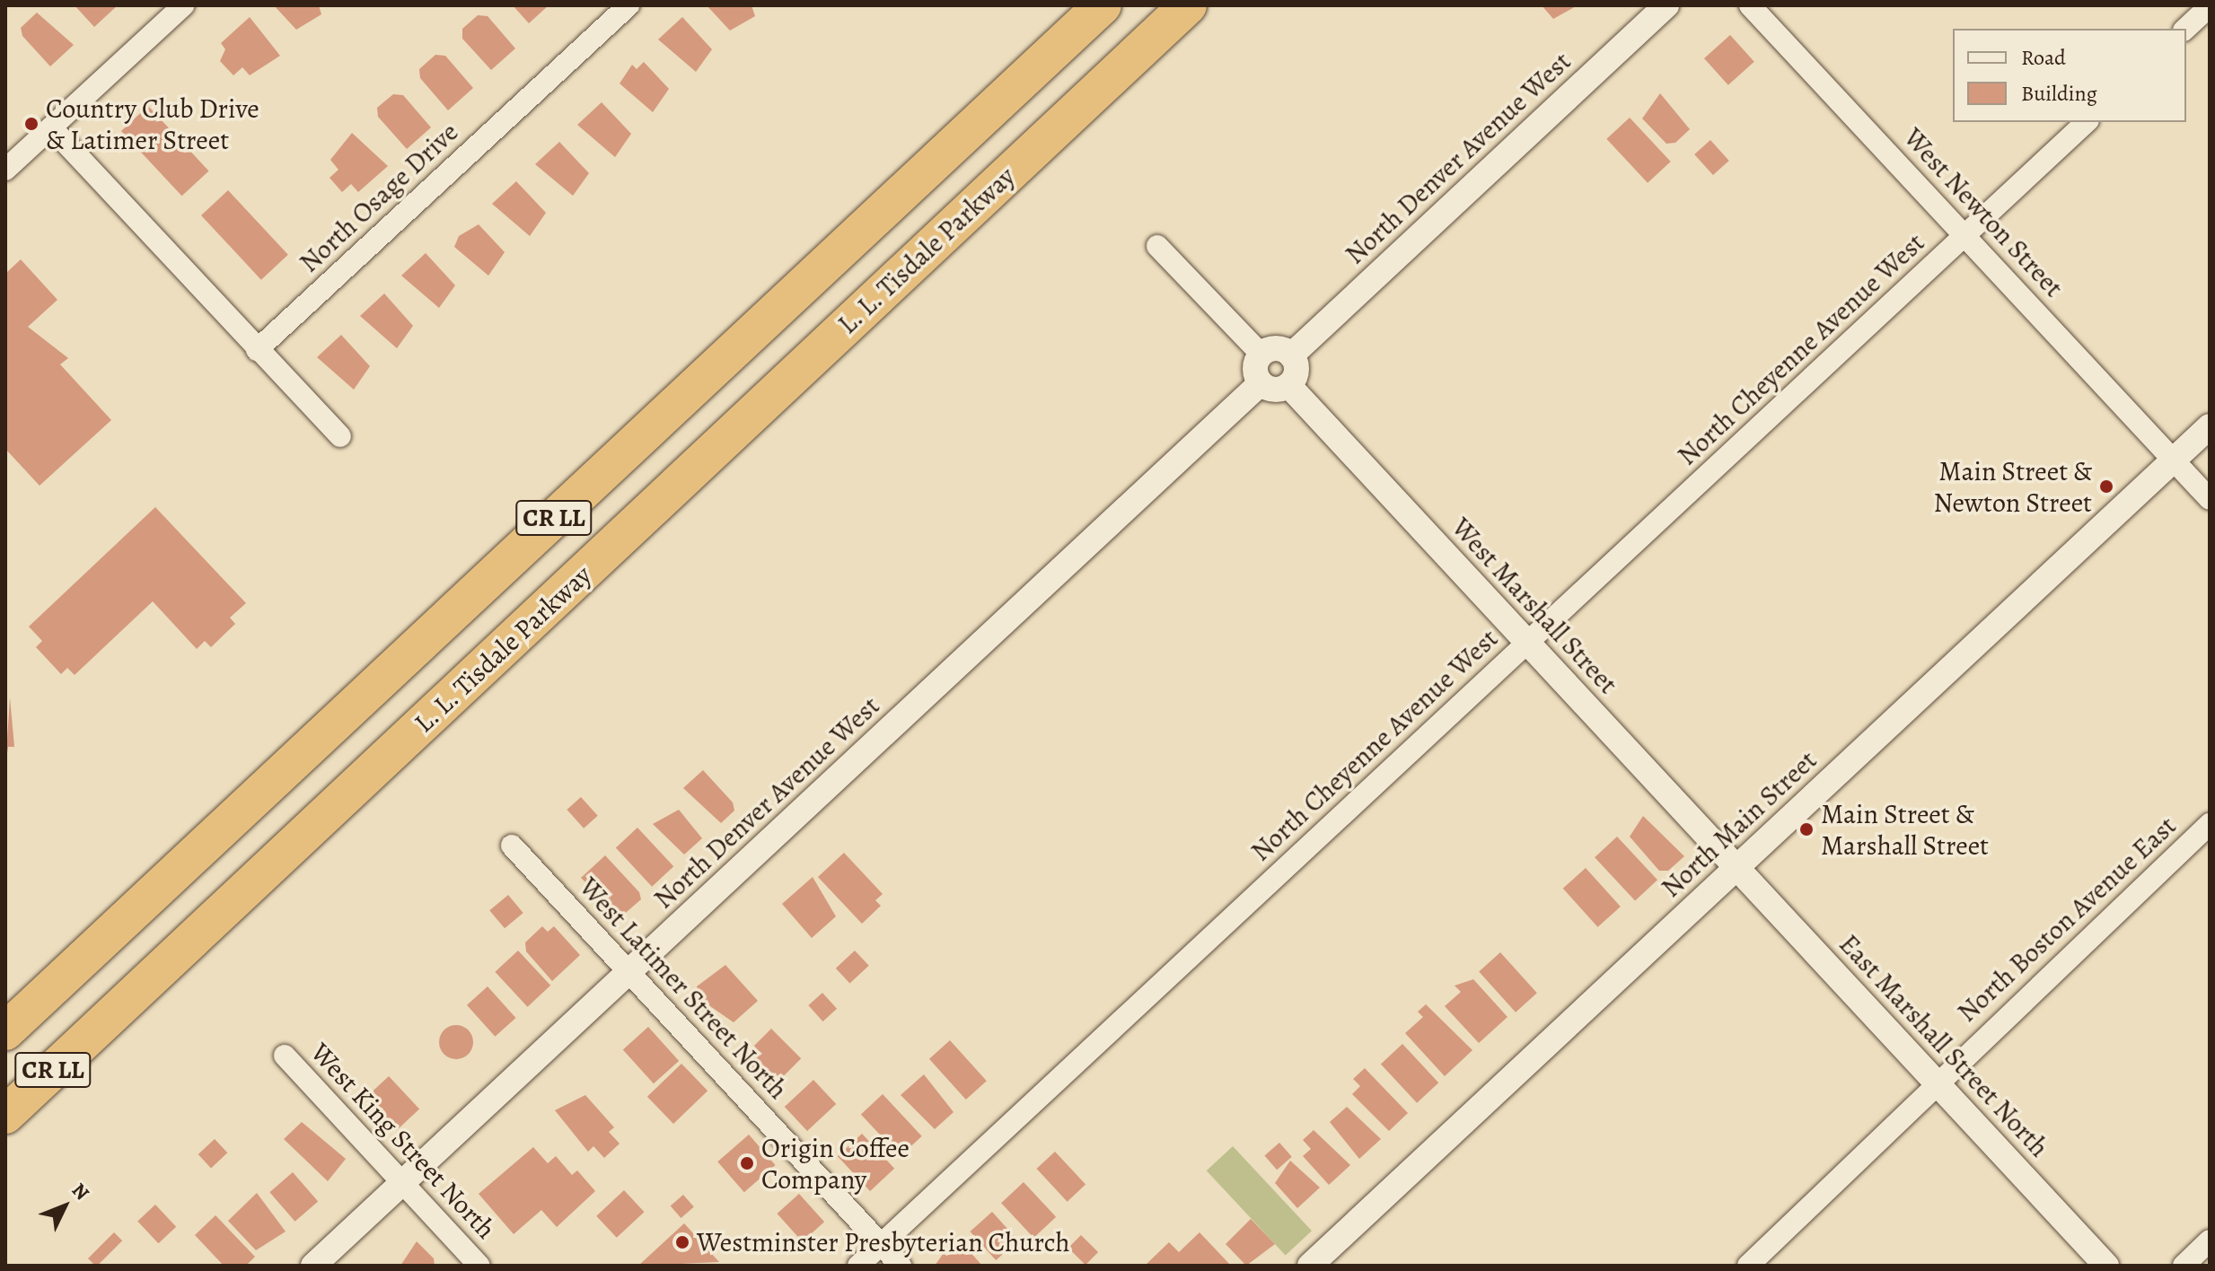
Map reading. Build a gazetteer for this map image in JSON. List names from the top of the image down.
{
  "streets": {
    "highway": ["L. L. Tisdale Parkway", "CR LL"],
    "street": [
      "North Denver Avenue West",
      "North Osage Drive",
      "West Newton Street",
      "North Cheyenne Avenue West",
      "West Marshall Street",
      "North Main Street",
      "North Boston Avenue East",
      "West Latimer Street North",
      "East Marshall Street North",
      "West King Street North"
    ]
  },
  "crossings": [
    ["North Denver Avenue West", "West Marshall Street"],
    ["North Denver Avenue West", "West Latimer Street North"],
    ["North Denver Avenue West", "West King Street North"],
    ["West Newton Street", "North Cheyenne Avenue West"],
    ["West Newton Street", "North Main Street"],
    ["North Cheyenne Avenue West", "West Marshall Street"],
    ["North Cheyenne Avenue West", "West Latimer Street North"],
    ["West Marshall Street", "North Main Street"],
    ["West Marshall Street", "East Marshall Street North"],
    ["North Main Street", "East Marshall Street North"],
    ["North Boston Avenue East", "East Marshall Street North"]
  ],
  "places": [
    "Country Club Drive & Latimer Street",
    "Main Street & Newton Street",
    "Main Street & Marshall Street",
    "Origin Coffee Company",
    "Westminster Presbyterian Church"
  ],
  "legend": ["Road", "Building"],
  "north": "top right"
}
